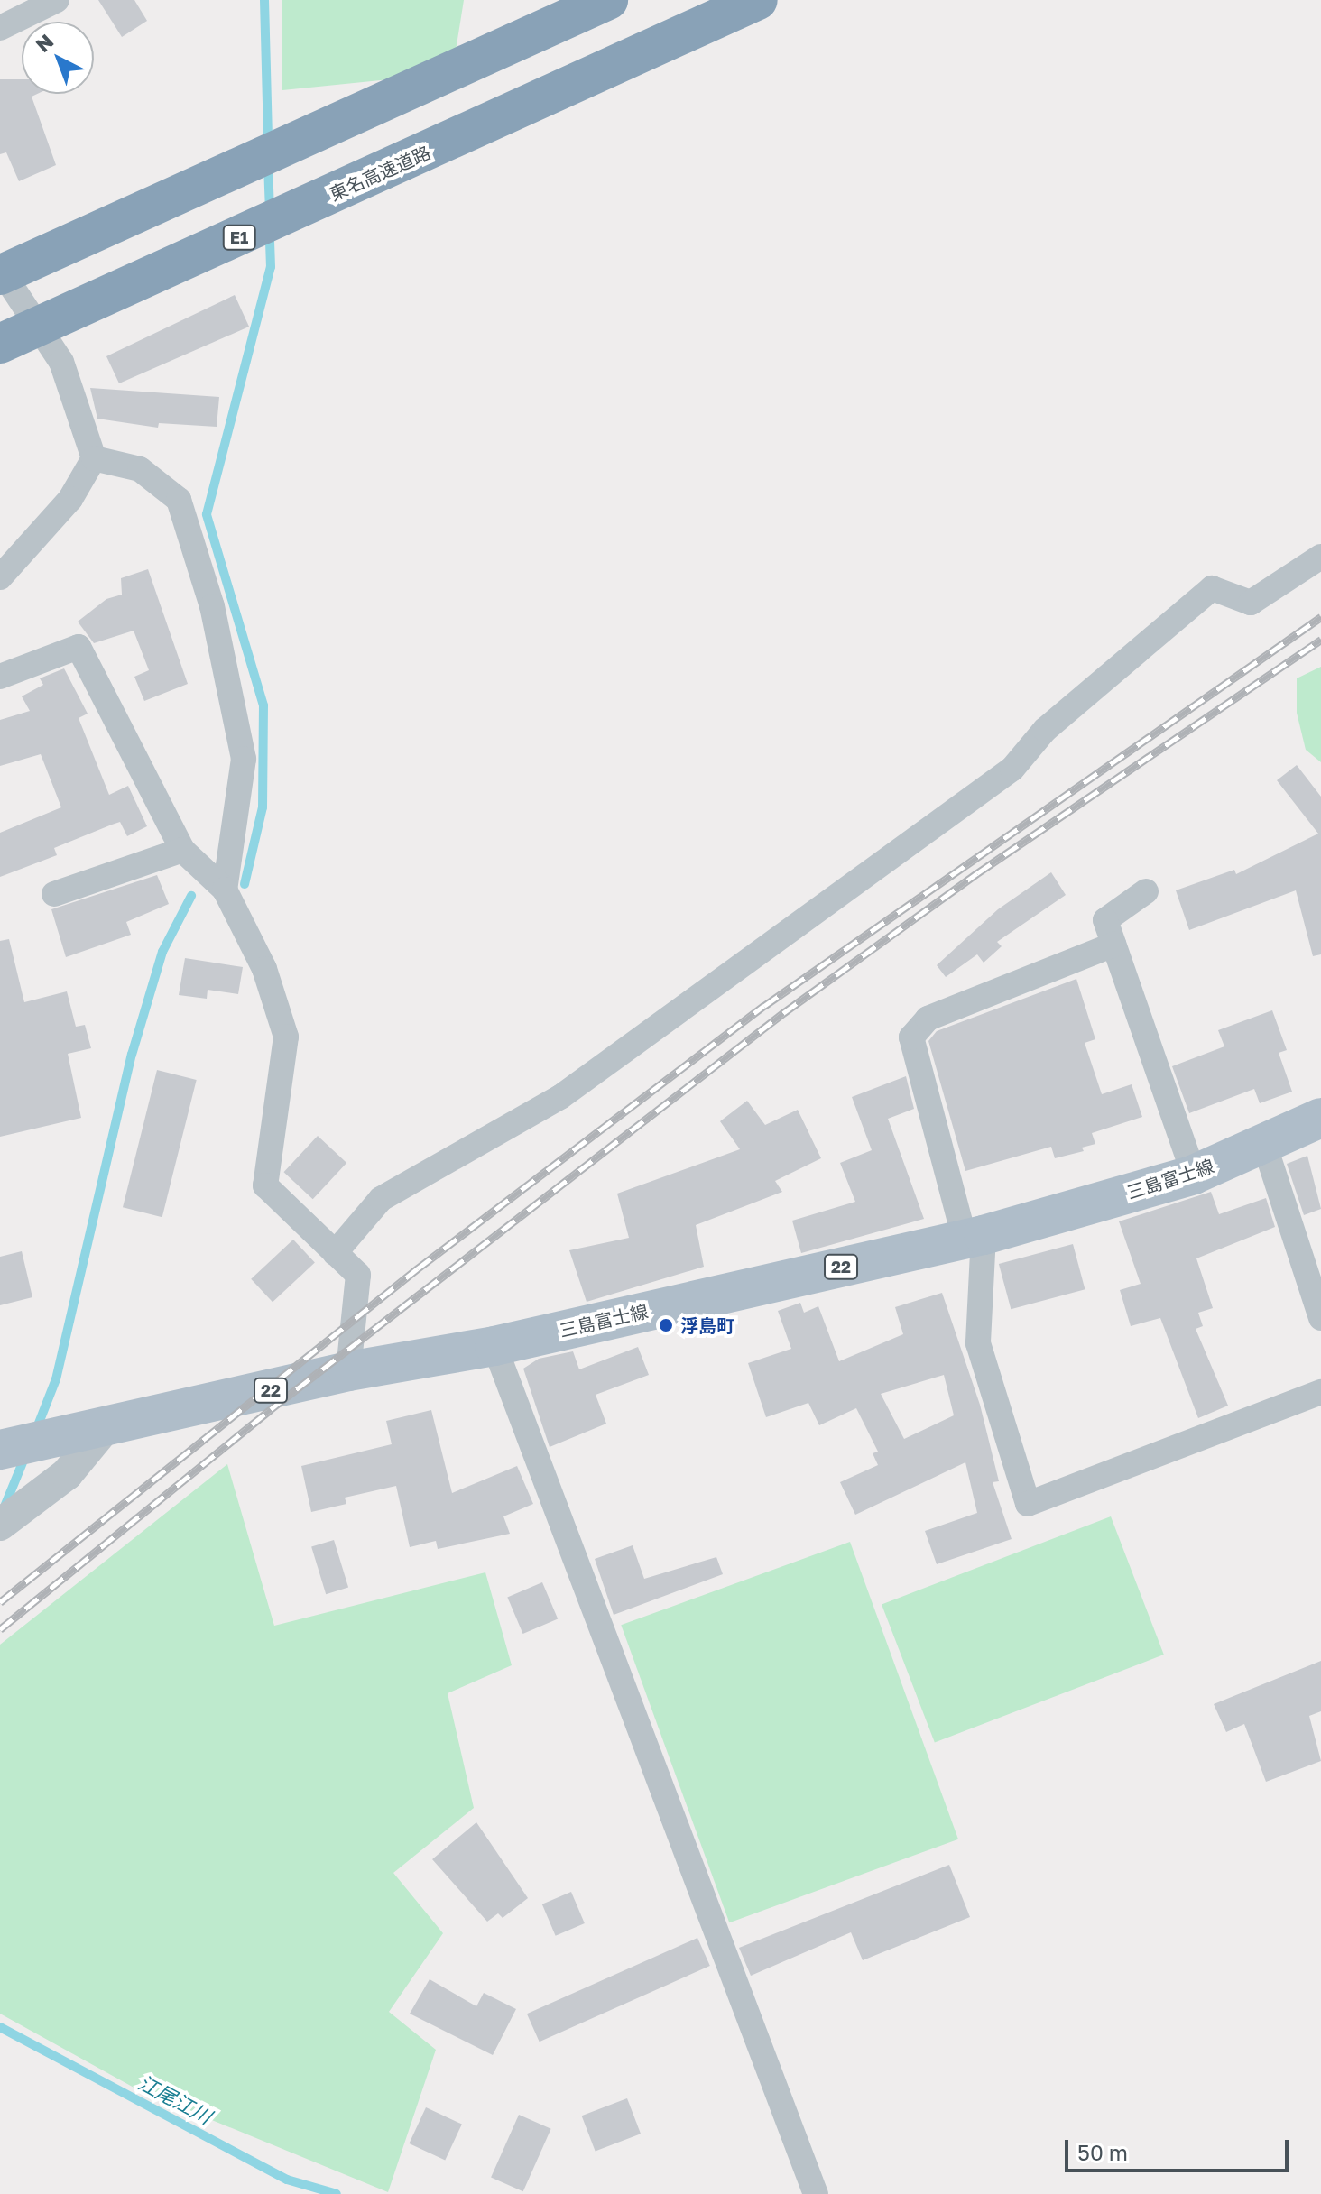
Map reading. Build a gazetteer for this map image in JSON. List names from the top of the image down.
{
  "streets": {
    "highway": ["東名高速道路", "E1"],
    "main road": ["三島富士線", "22"]
  },
  "water": ["江尾江川"],
  "places": ["浮島町"],
  "scale_bar": "50 m",
  "north": "top left"
}
